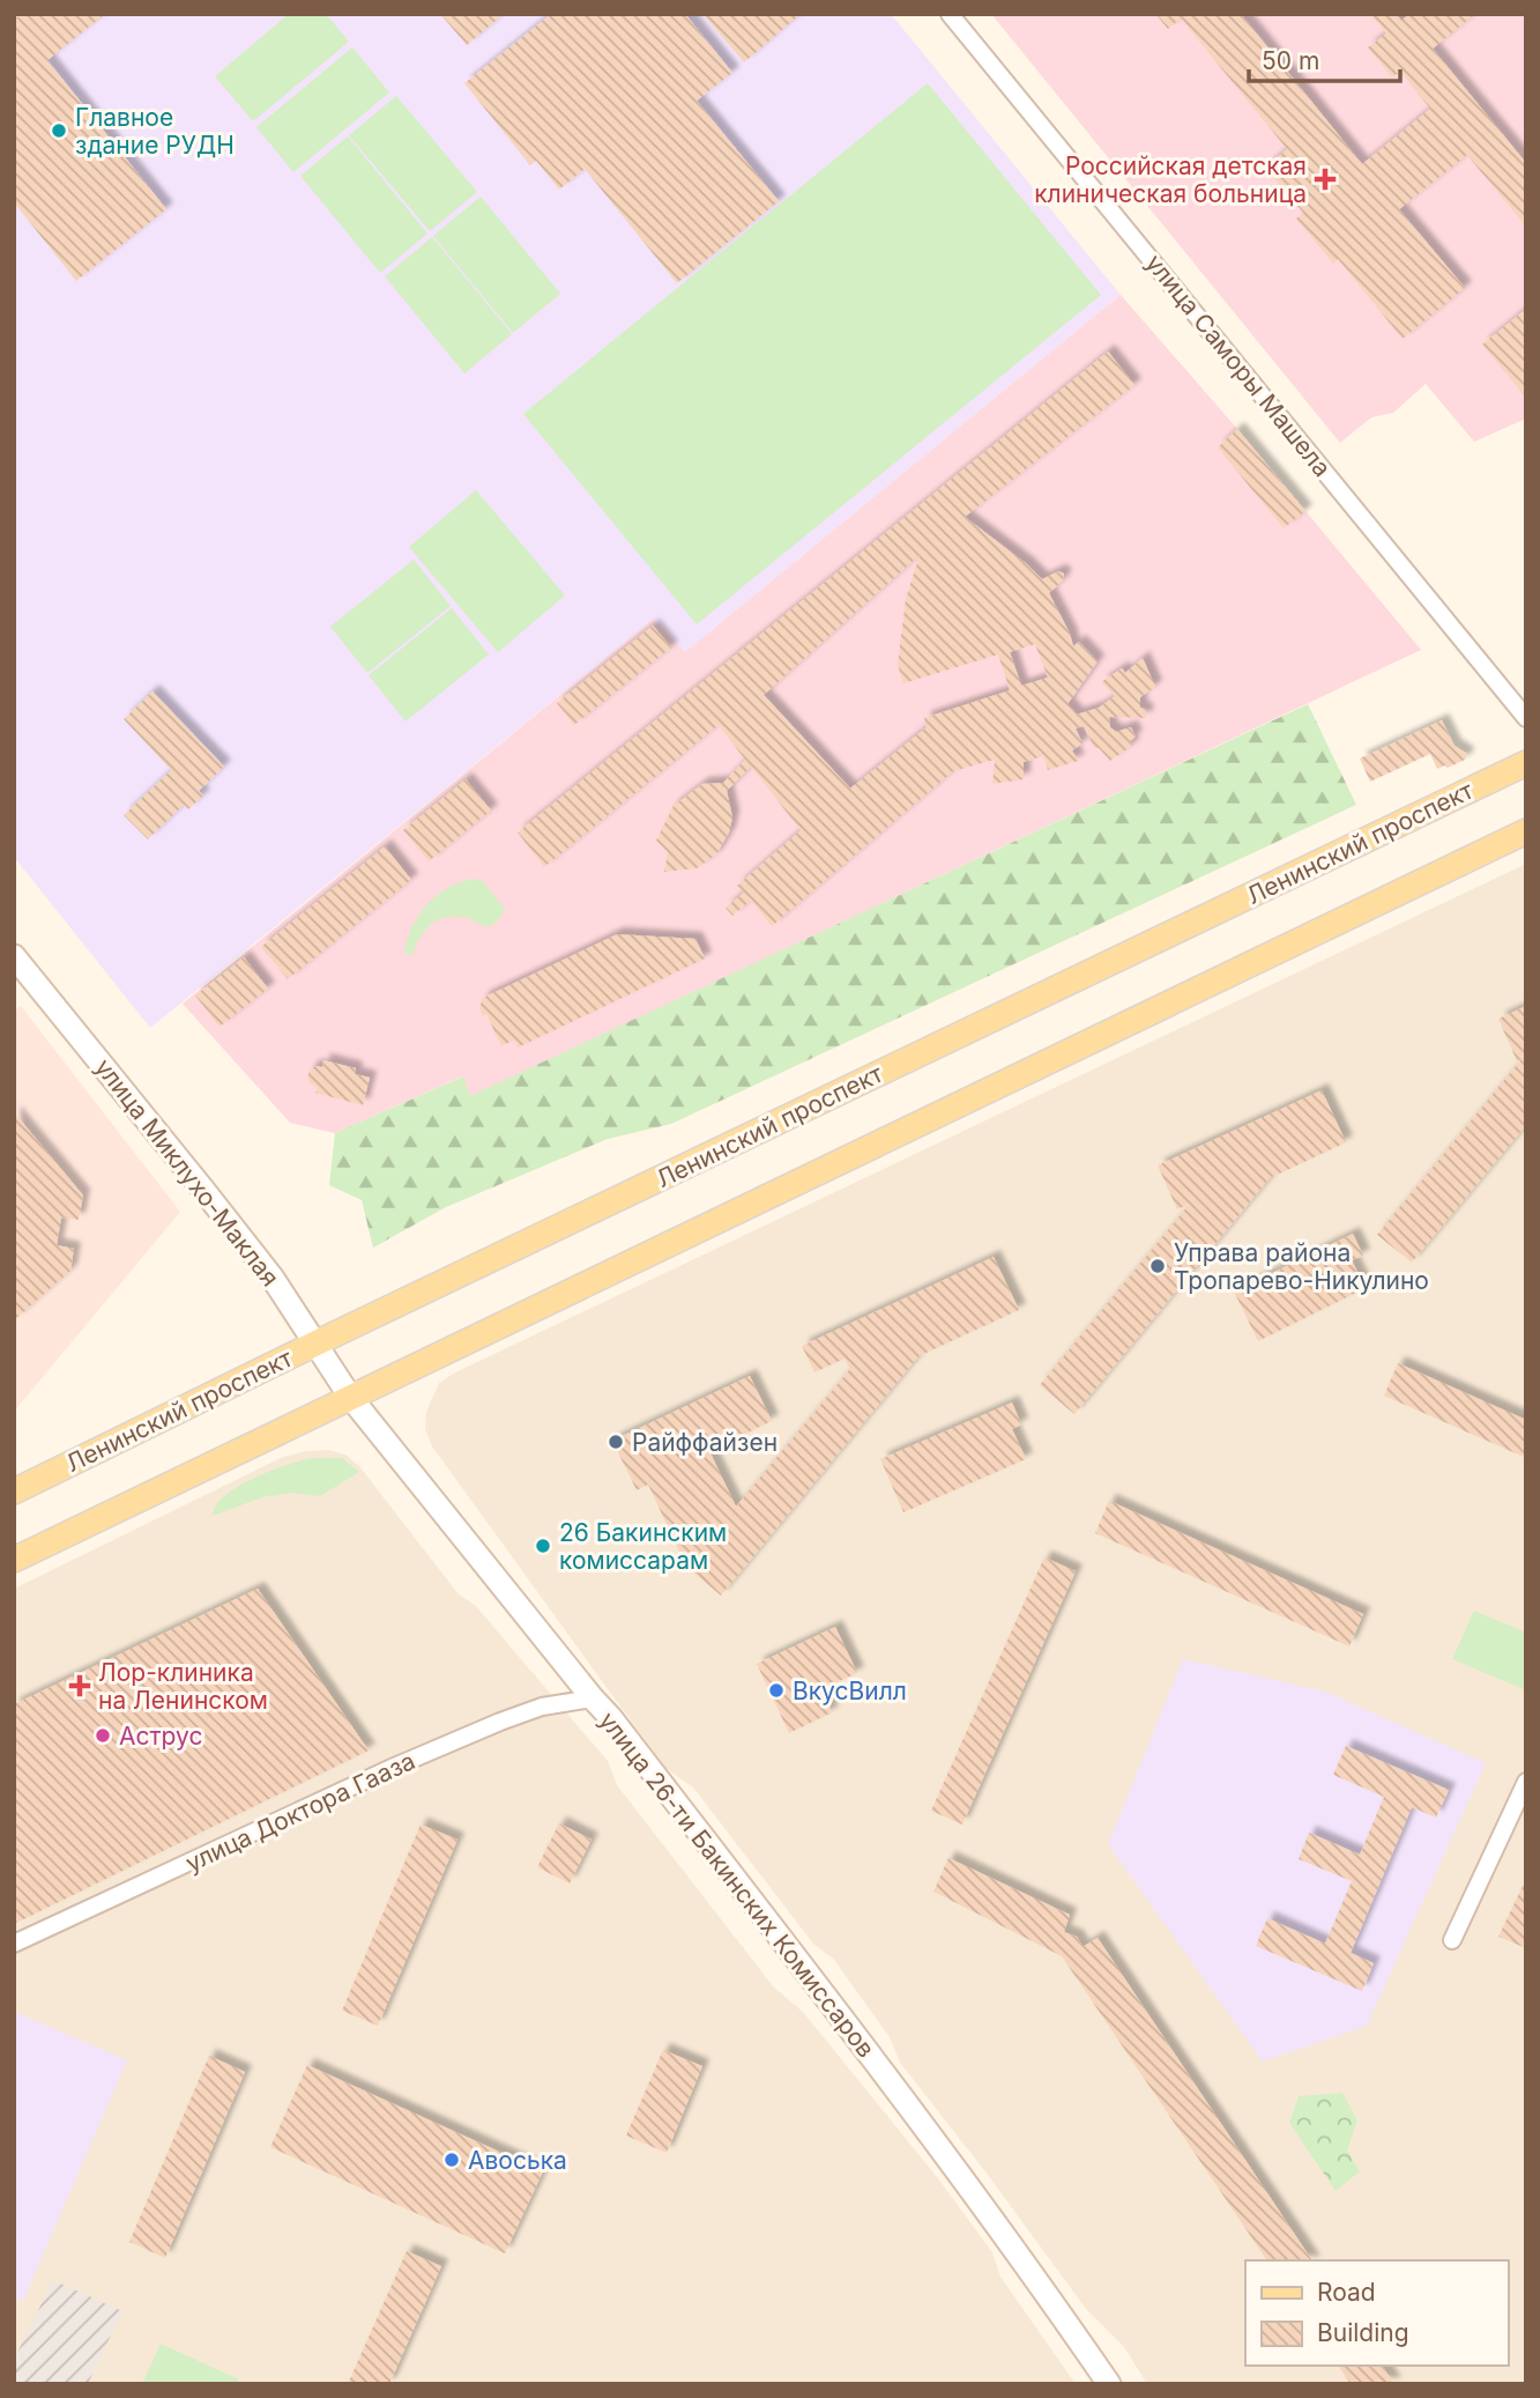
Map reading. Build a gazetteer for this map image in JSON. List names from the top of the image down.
{
  "streets": {
    "main road": ["Ленинский проспект", "улица Миклухо-Маклая", "улица 26-ти Бакинских Комиссаров"],
    "street": ["улица Саморы Машела", "улица Доктора Гааза"]
  },
  "crossings": [
    ["Ленинский проспект", "улица Миклухо-Маклая"],
    ["улица Миклухо-Маклая", "улица 26-ти Бакинских Комиссаров"],
    ["улица Доктора Гааза", "улица 26-ти Бакинских Комиссаров"]
  ],
  "places": {
    "other": [
      "Главное здание РУДН",
      "Управа района Тропарево-Никулино",
      "Райффайзен",
      "26 Бакинским комиссарам",
      "ВкусВилл",
      "Аструс",
      "Авоська"
    ],
    "health": ["Российская детская клиническая больница", "Лор-клиника на Ленинском"]
  },
  "legend": ["Road", "Building"],
  "scale_bar": "50 m"
}
